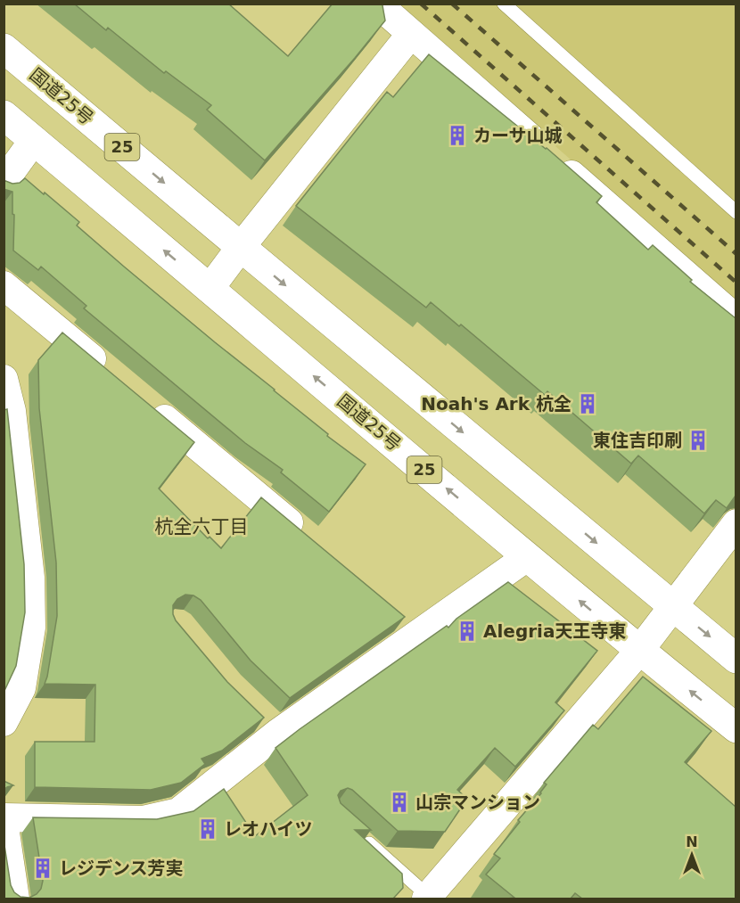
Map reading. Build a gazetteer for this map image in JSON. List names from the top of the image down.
{
  "streets": {
    "highway": ["国道25号", "25"]
  },
  "districts": ["杭全六丁目"],
  "places": {
    "building": [
      "カーサ山城",
      "Noah's Ark 杭全",
      "東住吉印刷",
      "Alegria天王寺東",
      "山宗マンション",
      "レオハイツ",
      "レジデンス芳実"
    ]
  },
  "north": "top"
}
